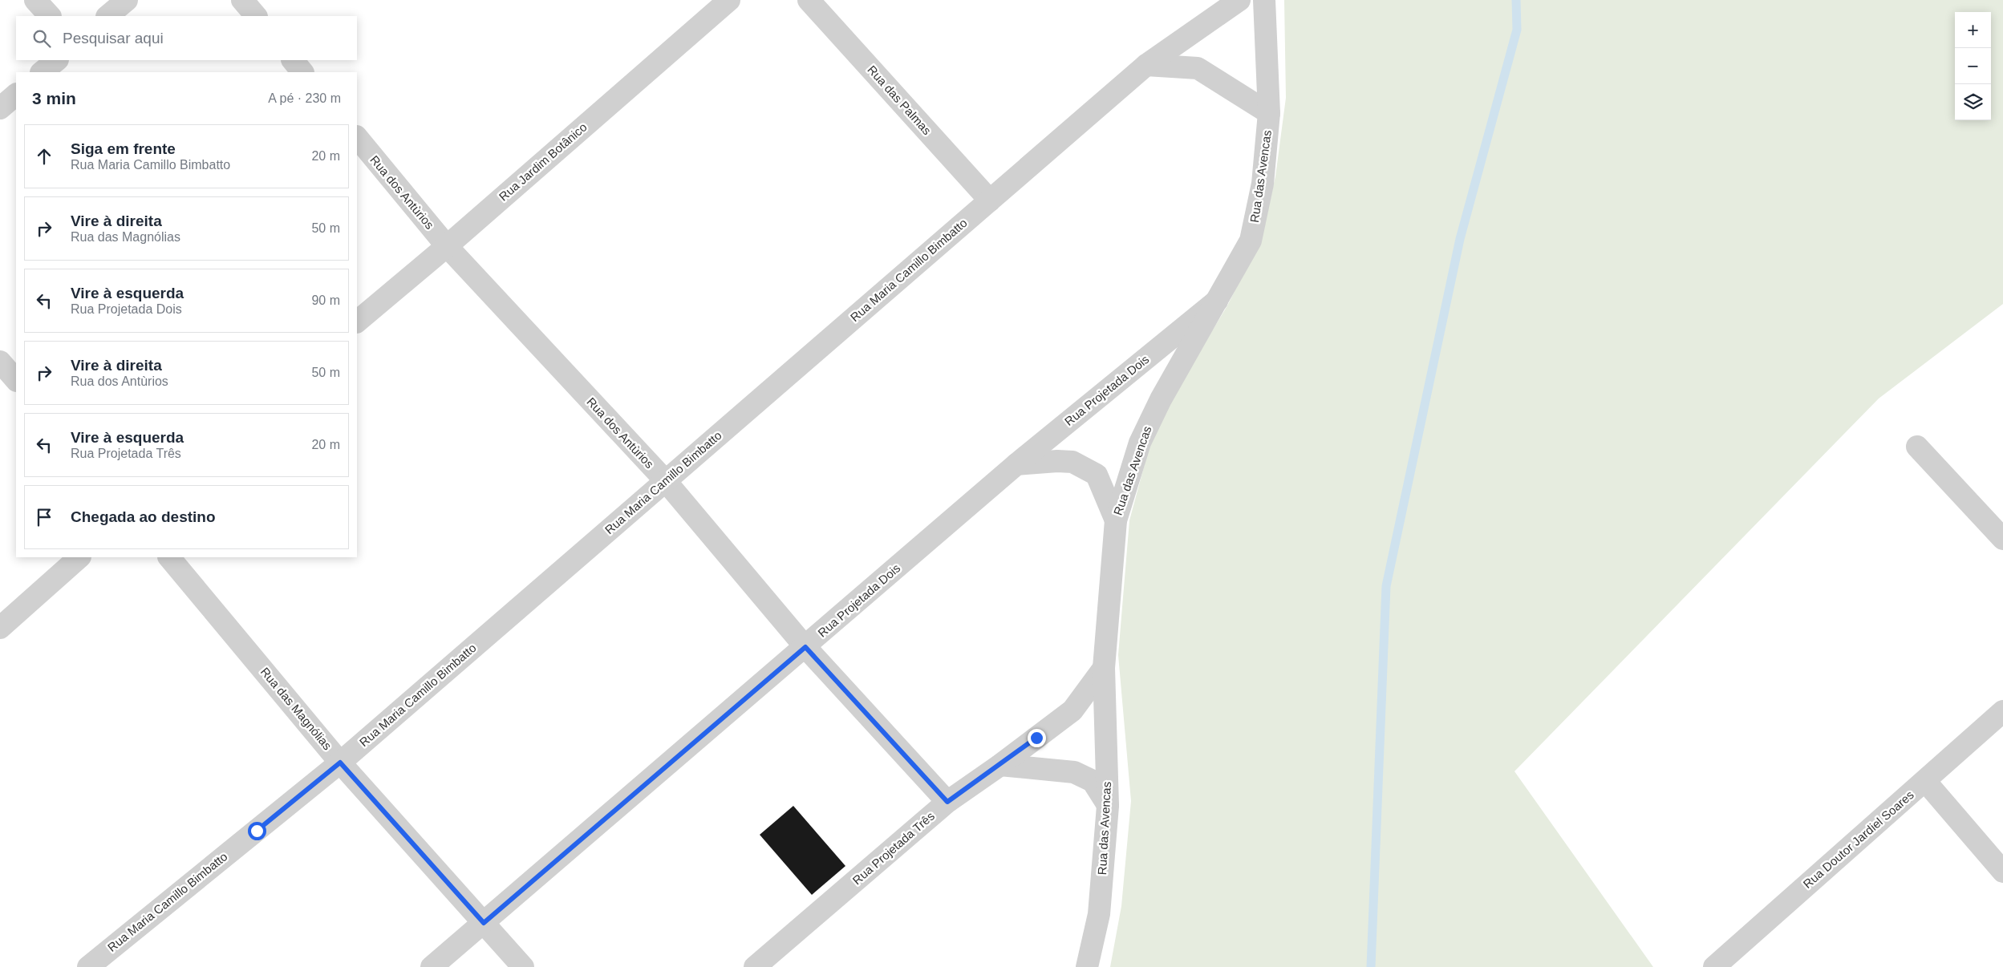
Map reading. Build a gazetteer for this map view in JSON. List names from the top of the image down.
{
  "streets": {
    "street": [
      "Rua das Palmas",
      "Rua Jardim Botânico",
      "Rua das Avencas",
      "Rua dos Antùrios",
      "Rua Maria Camillo Bimbatto",
      "Rua Projetada Dois",
      "Rua das Magnólias",
      "Rua Doutor Jardiel Soares",
      "Rua Projetada Três"
    ]
  },
  "crossings": [
    ["Rua das Palmas", "Rua Maria Camillo Bimbatto"],
    ["Rua Jardim Botânico", "Rua dos Antùrios"],
    ["Rua das Avencas", "Rua Projetada Dois"],
    ["Rua das Avencas", "Rua Projetada Três"],
    ["Rua dos Antùrios", "Rua Maria Camillo Bimbatto"],
    ["Rua dos Antùrios", "Rua Projetada Dois"],
    ["Rua dos Antùrios", "Rua Projetada Três"],
    ["Rua Maria Camillo Bimbatto", "Rua das Magnólias"],
    ["Rua Projetada Dois", "Rua das Magnólias"]
  ],
  "page": {
    "map_buttons": ["+", "−"],
    "search": "Pesquisar aqui",
    "heading": ["3 min", "A pé · 230 m"],
    "list": [
      ["Siga em frente", "Rua Maria Camillo Bimbatto", "20 m"],
      ["Vire à direita", "Rua das Magnólias", "50 m"],
      ["Vire à esquerda", "Rua Projetada Dois", "90 m"],
      ["Vire à direita", "Rua dos Antùrios", "50 m"],
      ["Vire à esquerda", "Rua Projetada Três", "20 m"],
      "Chegada ao destino"
    ]
  }
}
